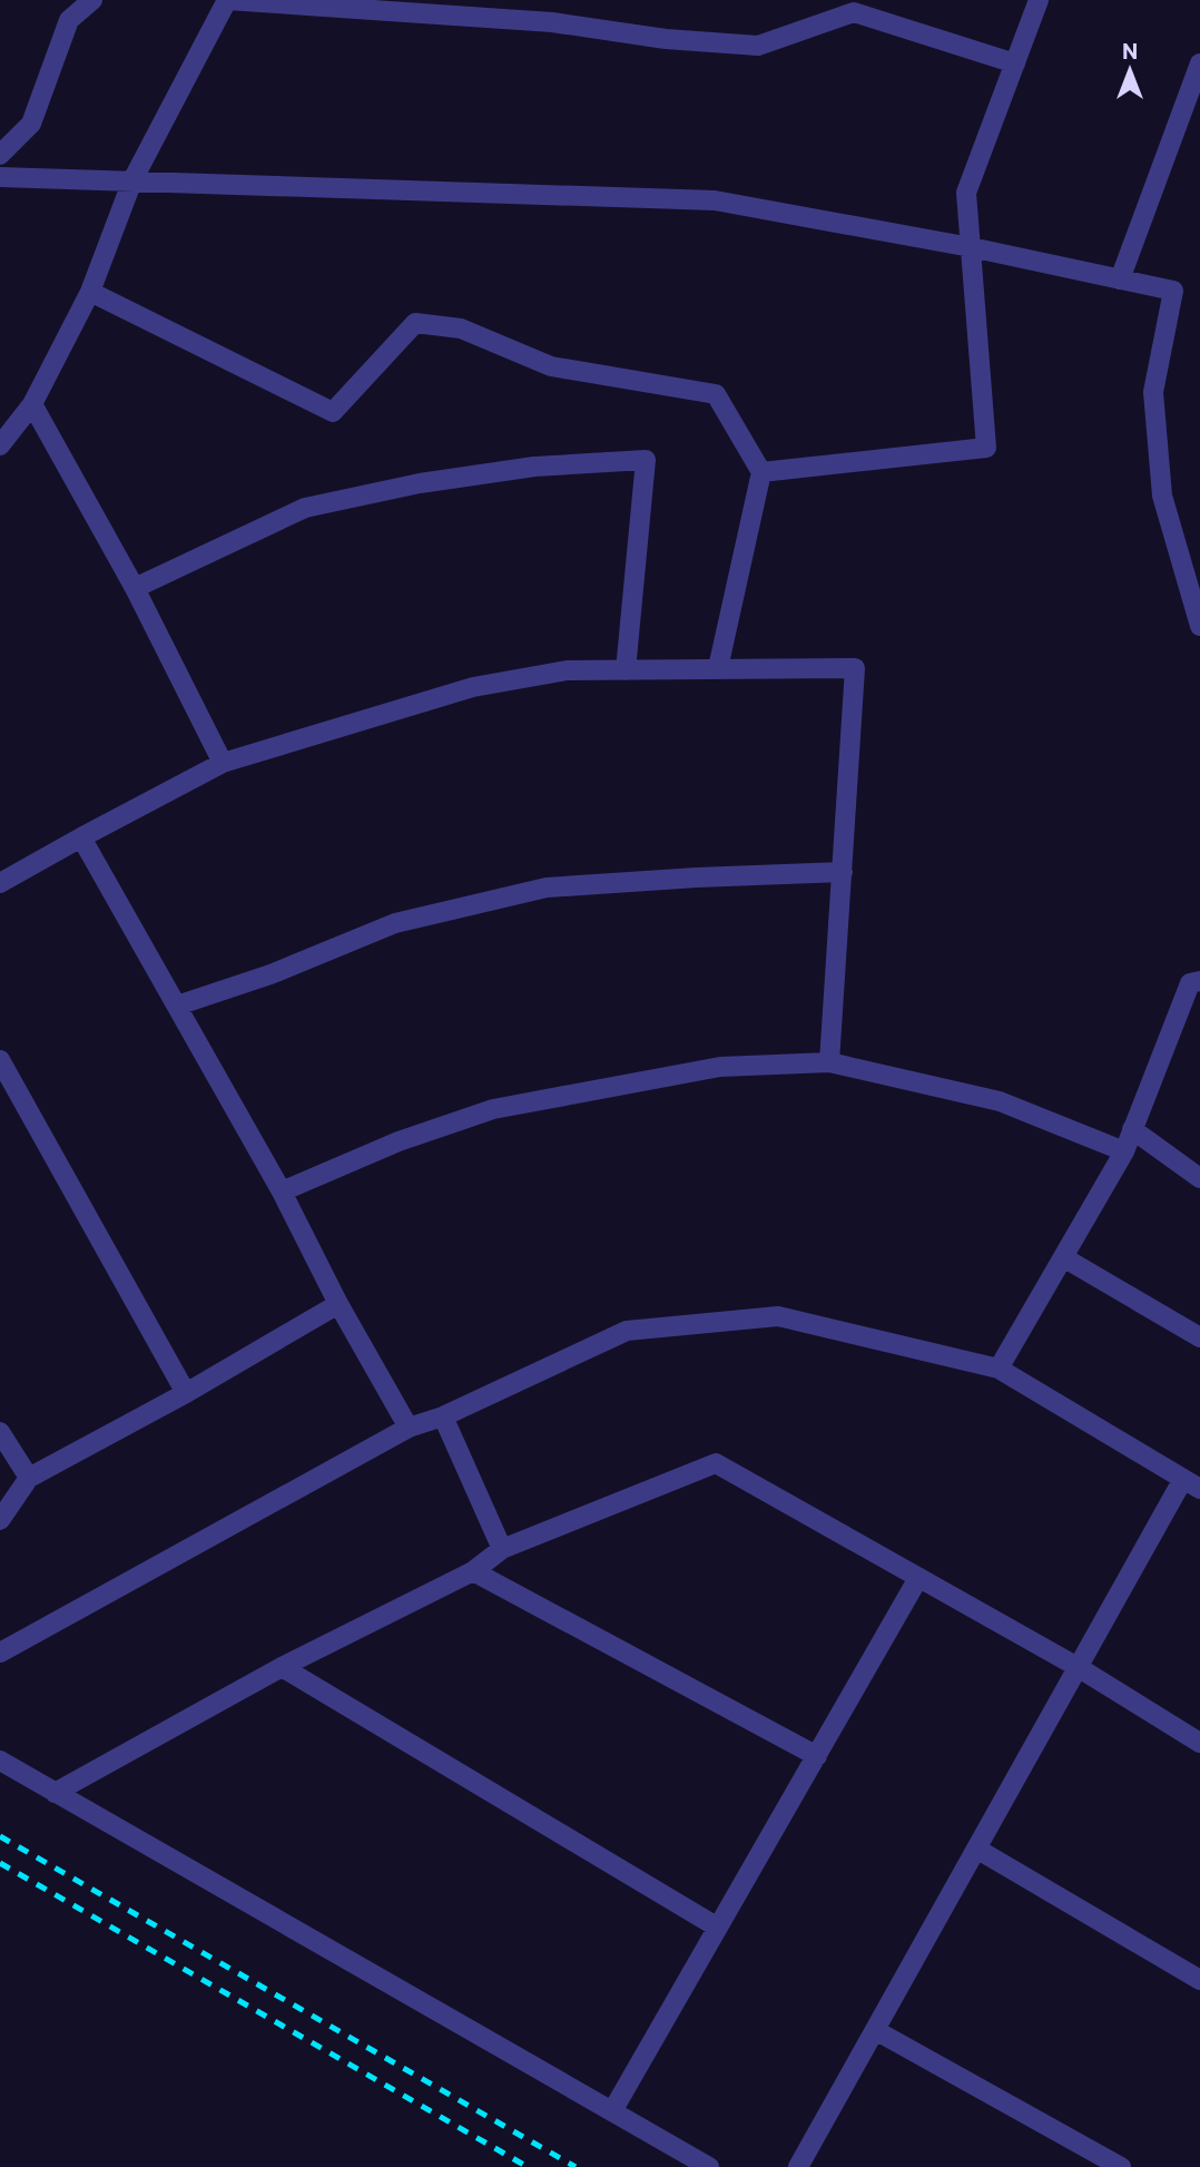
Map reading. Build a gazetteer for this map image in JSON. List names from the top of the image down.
{
  "north": "top"
}
